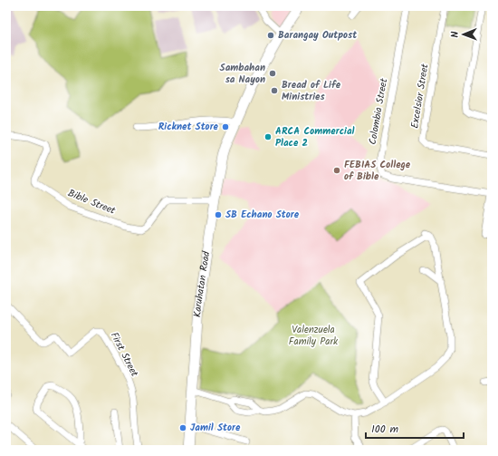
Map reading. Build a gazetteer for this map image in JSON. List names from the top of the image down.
{
  "streets": {
    "main road": ["Karuhatan Road"],
    "street": [
      "Excelsior Street",
      "Colombia Street",
      "Bible Street",
      "First Street"
    ]
  },
  "crossings": [
    ["Bible Street", "Karuhatan Road"]
  ],
  "parks": ["Valenzuela Family Park"],
  "places": [
    "Barangay Outpost",
    "Sambahan sa Nayon",
    "Bread of Life Ministries",
    "Ricknet Store",
    "ARCA Commercial Place 2",
    "FEBIAS College of Bible",
    "SB Echano Store",
    "Jamil Store"
  ],
  "scale_bar": "100 m",
  "north": "left"
}
